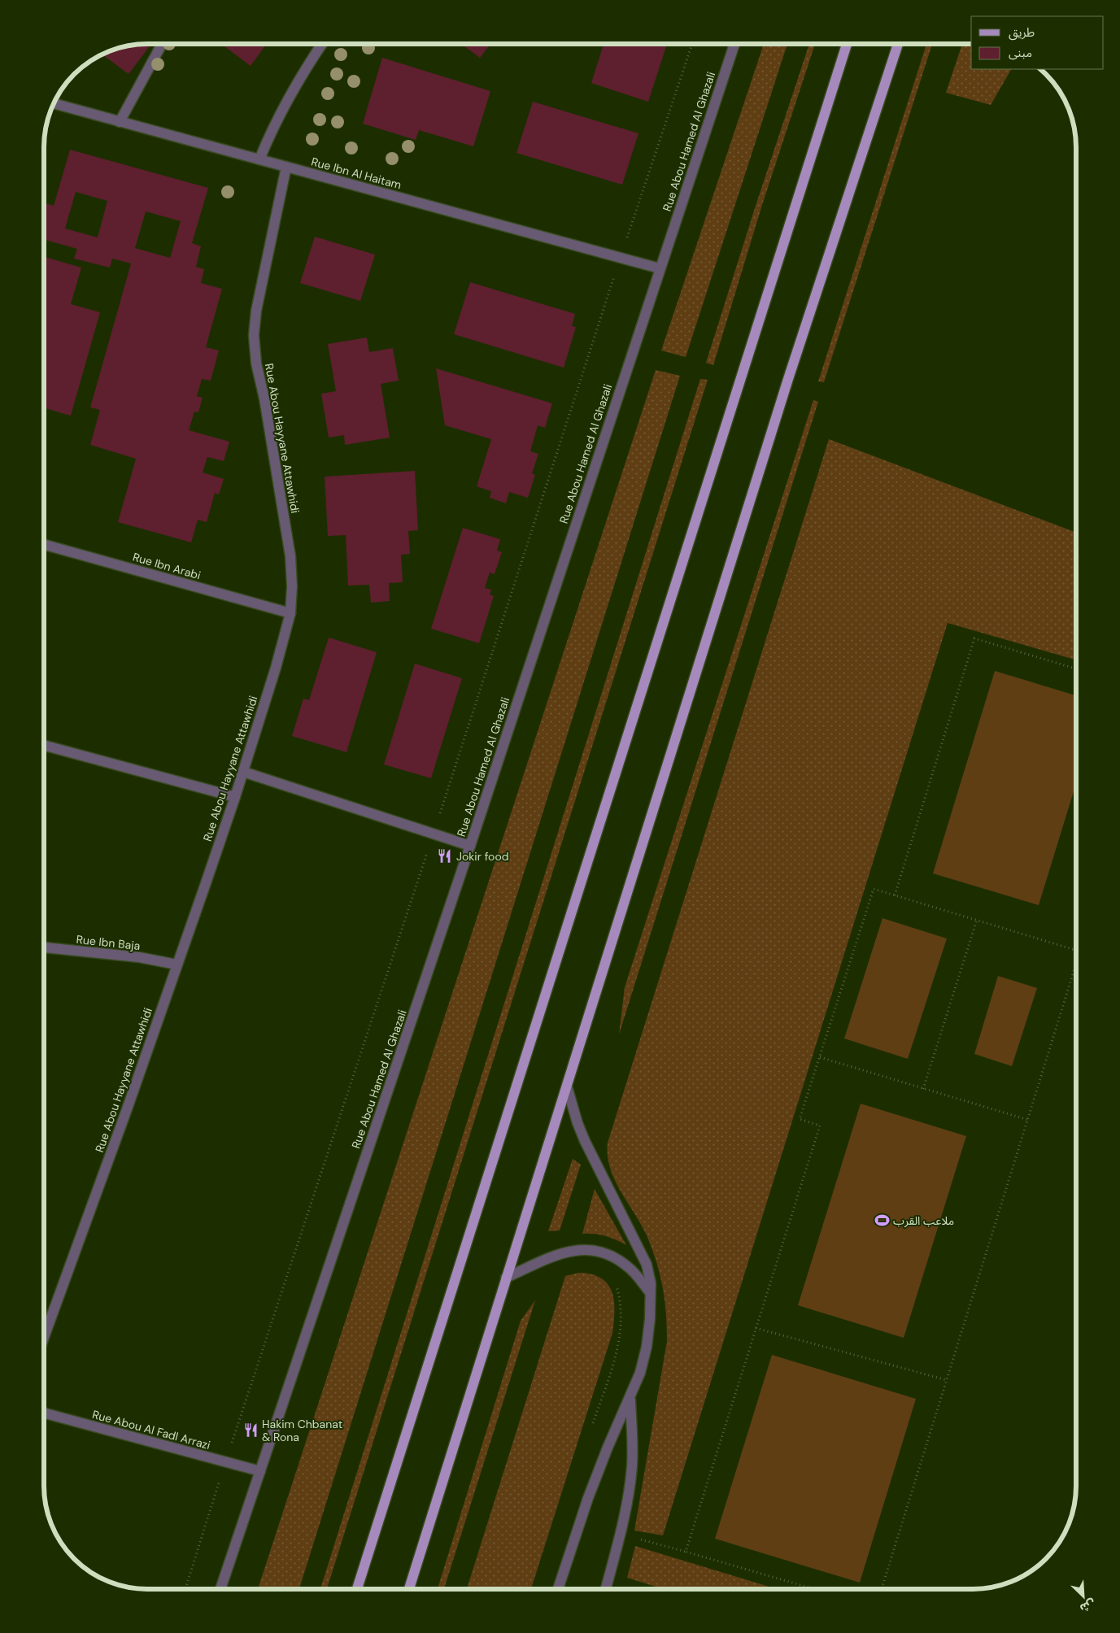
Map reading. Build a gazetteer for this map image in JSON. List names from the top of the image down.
{
  "streets": {
    "street": [
      "Rue Abou Hamed Al Ghazali",
      "Rue Ibn Al Haitam",
      "Rue Abou Hayyane Attawhidi",
      "Rue Ibn Arabi",
      "Rue Ibn Baja",
      "Rue Abou Al Fadl Arrazi"
    ]
  },
  "crossings": [
    ["Rue Abou Hamed Al Ghazali", "Rue Ibn Al Haitam"],
    ["Rue Abou Hamed Al Ghazali", "Rue Abou Al Fadl Arrazi"],
    ["Rue Ibn Al Haitam", "Rue Abou Hayyane Attawhidi"],
    ["Rue Abou Hayyane Attawhidi", "Rue Ibn Arabi"],
    ["Rue Abou Hayyane Attawhidi", "Rue Ibn Baja"]
  ],
  "places": {
    "restaurant": ["Jokir food", "Hakim Chbanat & Rona"],
    "sports": ["ملاعب القرب"]
  },
  "legend": ["طريق", "مبنى"],
  "north": "bottom right"
}
